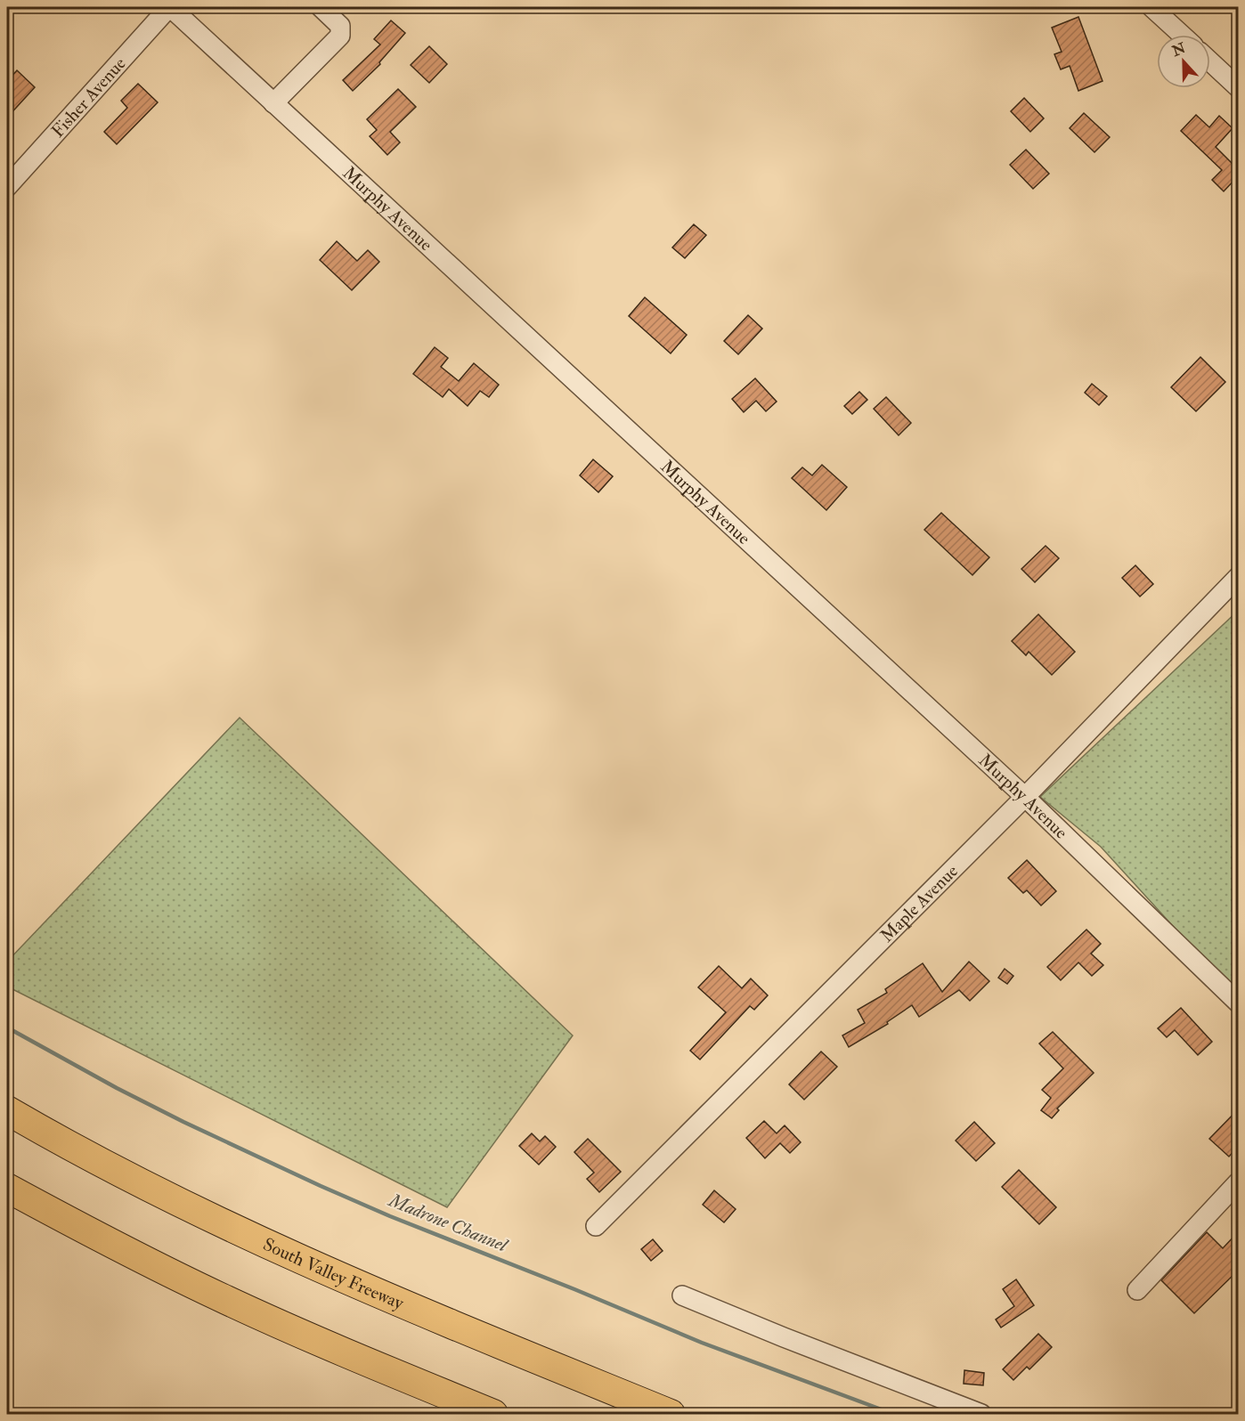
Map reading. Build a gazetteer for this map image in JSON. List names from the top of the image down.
{
  "streets": {
    "highway": ["South Valley Freeway"],
    "street": ["Fisher Avenue", "Murphy Avenue", "Maple Avenue"]
  },
  "crossings": [
    ["Fisher Avenue", "Murphy Avenue"],
    ["Murphy Avenue", "Maple Avenue"]
  ],
  "water": ["Madrone Channel"],
  "north": "top"
}
